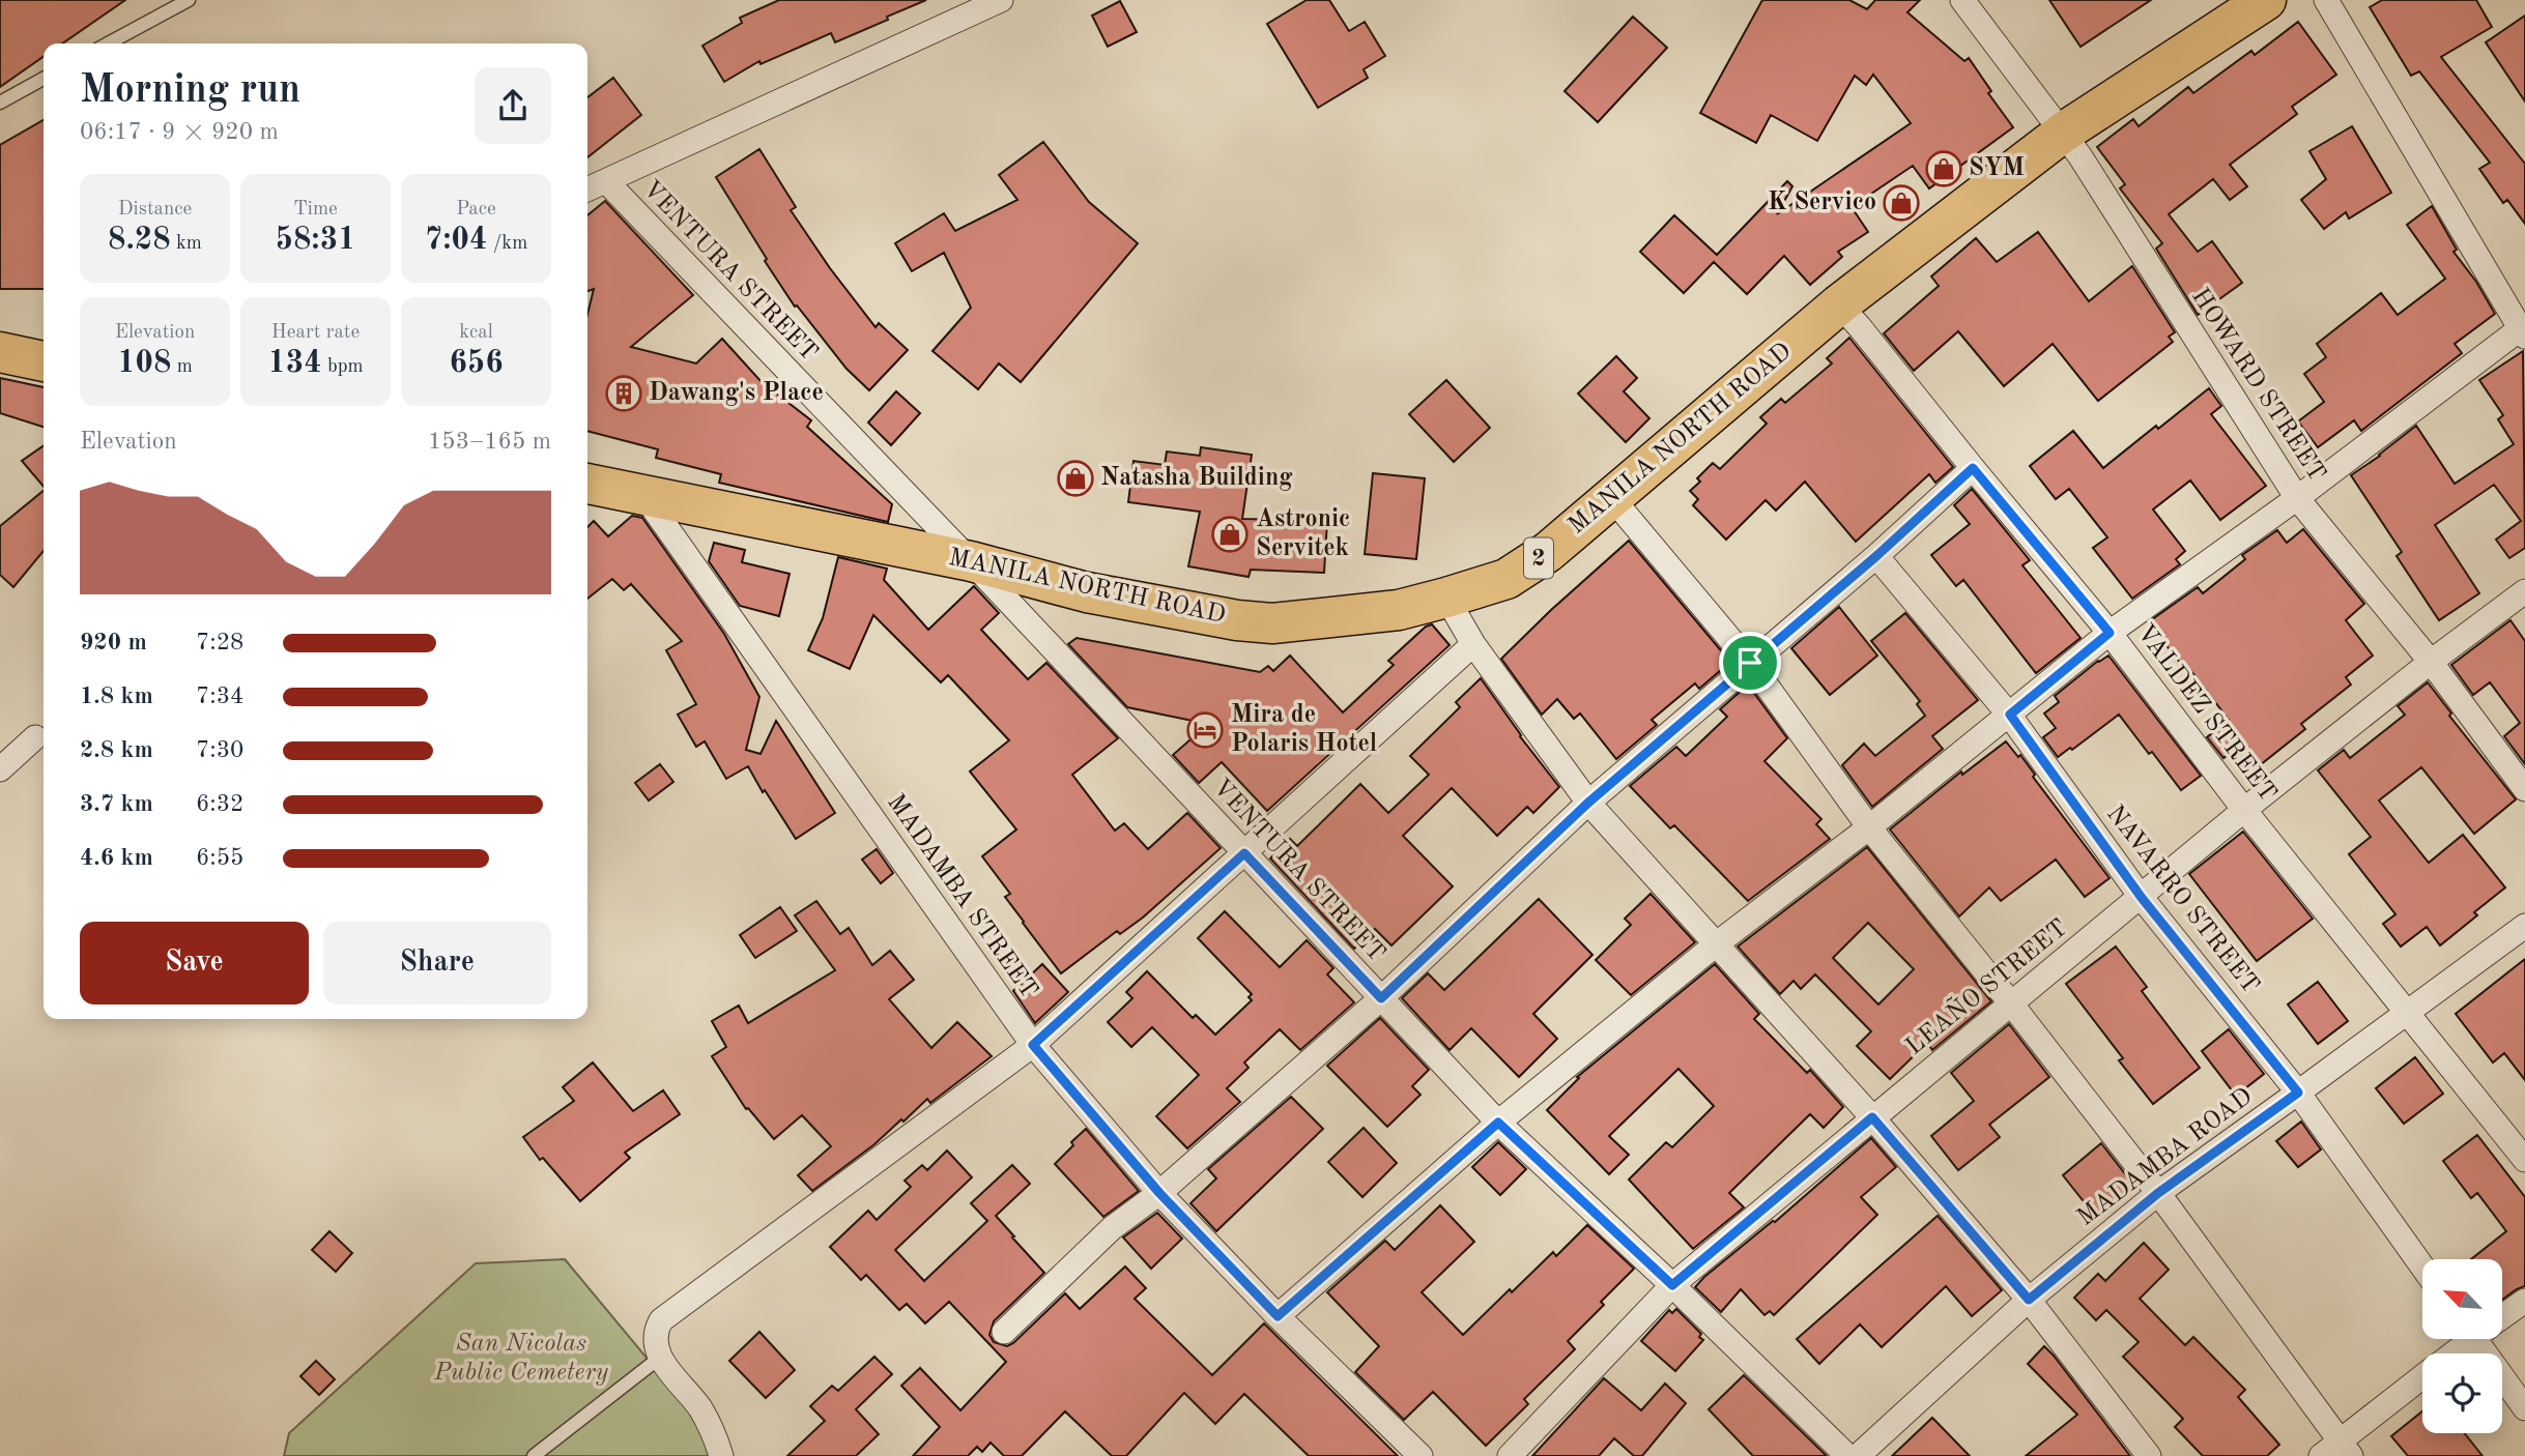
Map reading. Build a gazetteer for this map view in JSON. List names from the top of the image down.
{
  "streets": {
    "highway": ["MANILA NORTH ROAD", "2"],
    "street": [
      "VENTURA STREET",
      "HOWARD STREET",
      "VALDEZ STREET",
      "MADAMBA STREET",
      "NAVARRO STREET",
      "LEAÑO STREET",
      "MADAMBA ROAD"
    ]
  },
  "crossings": [
    ["VENTURA STREET", "MANILA NORTH ROAD"],
    ["VENTURA STREET", "LEAÑO STREET"],
    ["HOWARD STREET", "MANILA NORTH ROAD"],
    ["HOWARD STREET", "LEAÑO STREET"],
    ["MANILA NORTH ROAD", "VALDEZ STREET"],
    ["MANILA NORTH ROAD", "MADAMBA STREET"],
    ["VALDEZ STREET", "LEAÑO STREET"],
    ["VALDEZ STREET", "MADAMBA ROAD"],
    ["NAVARRO STREET", "LEAÑO STREET"],
    ["NAVARRO STREET", "MADAMBA ROAD"]
  ],
  "parks": ["San Nicolas Public Cemetery"],
  "places": {
    "shop": [
      "SYM",
      "K Servico",
      "Natasha Building",
      "Astronic Servitek"
    ],
    "building": ["Dawang's Place"],
    "hotel": ["Mira de Polaris Hotel"]
  },
  "north": "top left",
  "page": {
    "heading": ["Morning run", "06:17 · 9 × 920 m"],
    "stats": [
      ["Distance", "8.28 km"],
      ["Time", "58:31"],
      ["Pace", "7:04 /km"],
      ["Elevation", "108 m"],
      ["Heart rate", "134 bpm"],
      ["kcal", "656"]
    ],
    "chart": ["Elevation", "153–165 m"],
    "list": [
      {
        "name": "920 m",
        "note": "7:28"
      },
      {
        "name": "1.8 km",
        "note": "7:34"
      },
      {
        "name": "2.8 km",
        "note": "7:30"
      },
      {
        "name": "3.7 km",
        "note": "6:32"
      },
      {
        "name": "4.6 km",
        "note": "6:55"
      }
    ],
    "buttons": ["Save", "Share"]
  }
}
